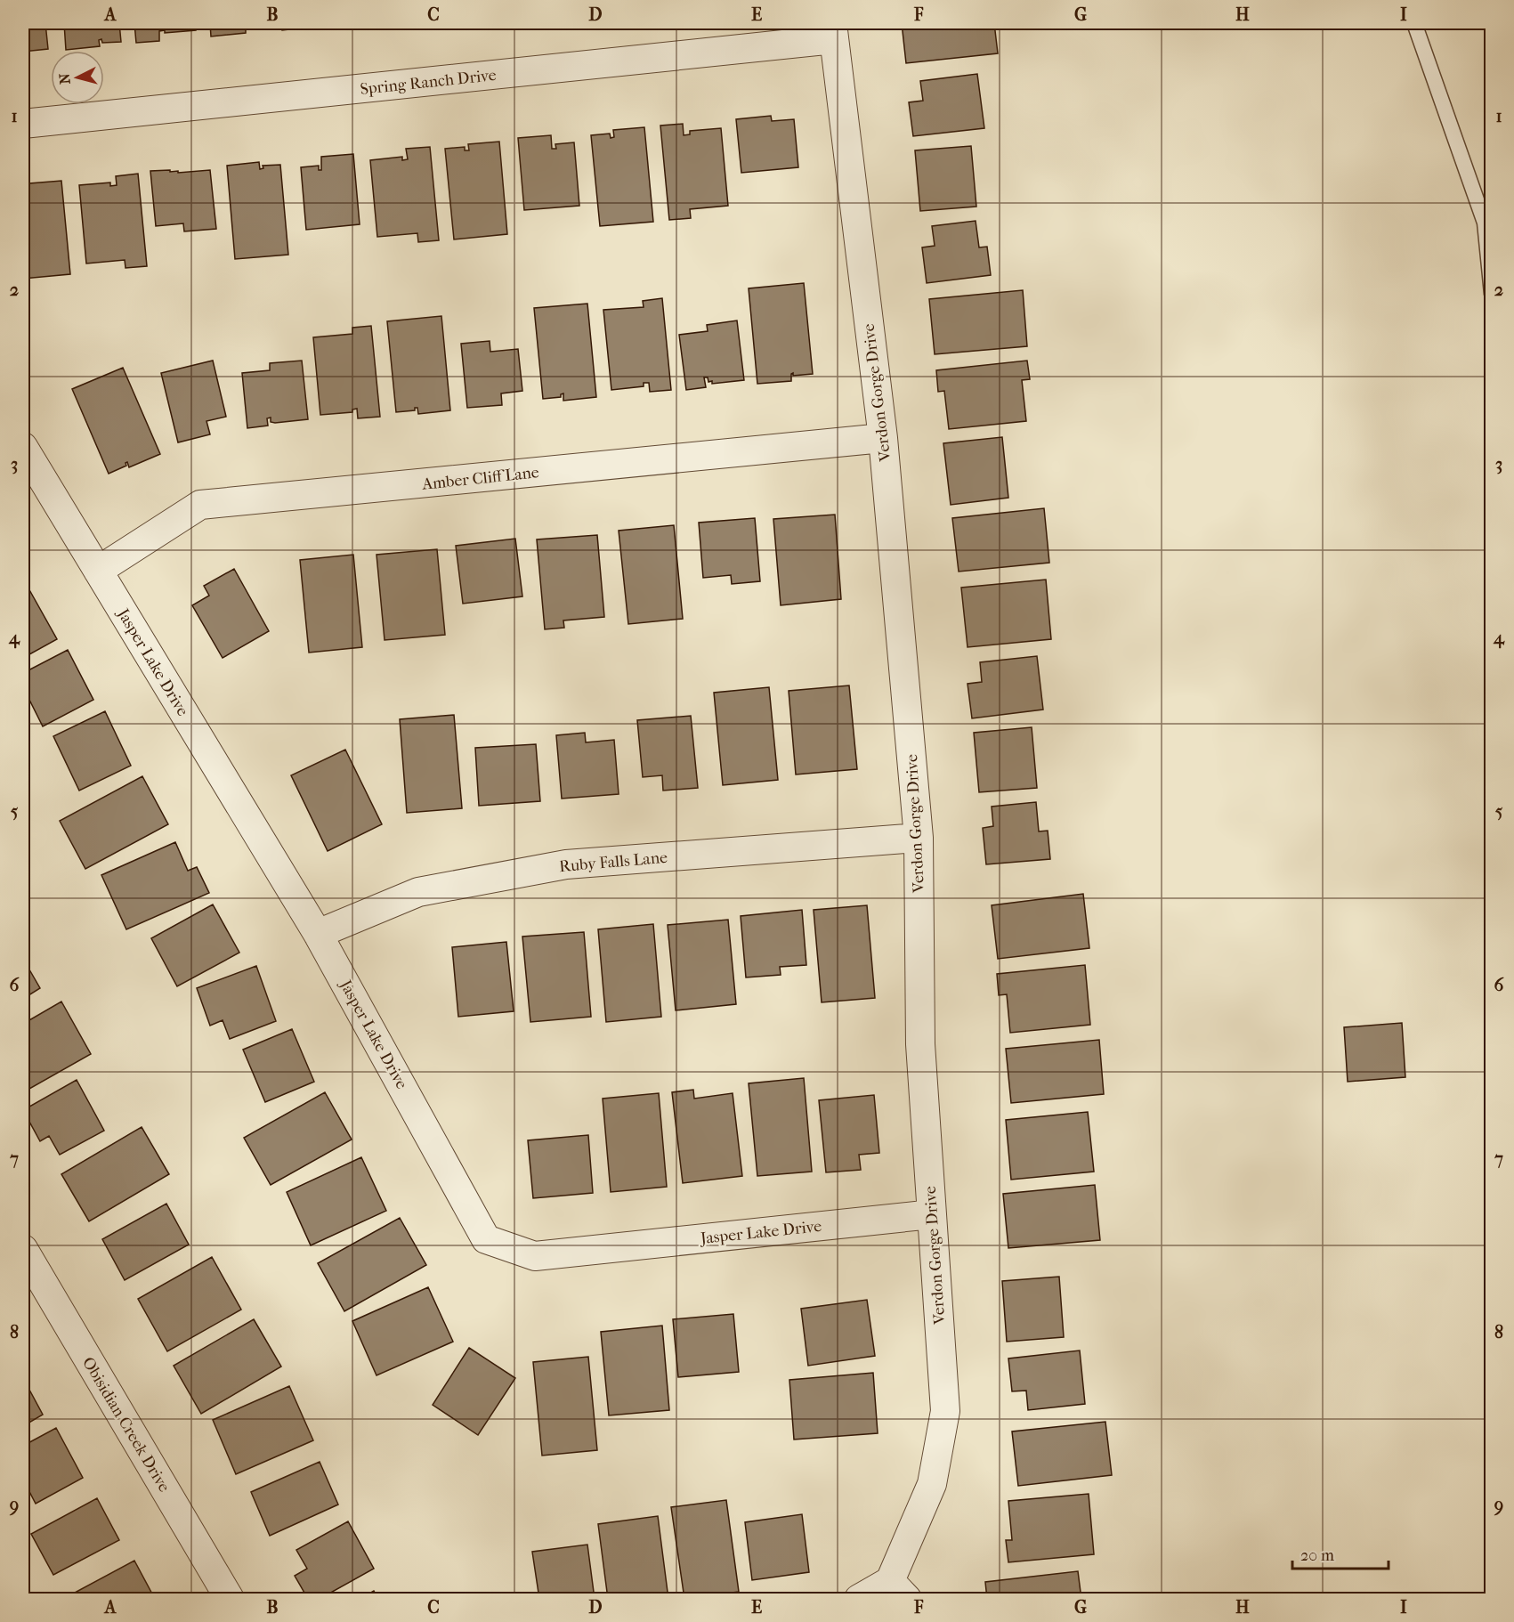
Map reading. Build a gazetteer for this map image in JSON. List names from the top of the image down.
{
  "streets": {
    "street": [
      "Spring Ranch Drive",
      "Verdon Gorge Drive",
      "Amber Cliff Lane",
      "Jasper Lake Drive",
      "Ruby Falls Lane",
      "Obisidian Creek Drive"
    ]
  },
  "crossings": [
    ["Spring Ranch Drive", "Verdon Gorge Drive"],
    ["Verdon Gorge Drive", "Amber Cliff Lane"],
    ["Verdon Gorge Drive", "Jasper Lake Drive"],
    ["Verdon Gorge Drive", "Ruby Falls Lane"],
    ["Amber Cliff Lane", "Jasper Lake Drive"],
    ["Jasper Lake Drive", "Ruby Falls Lane"]
  ],
  "scale_bar": "20 m",
  "north": "left",
  "grid": {
    "columns": [
      "A",
      "B",
      "C",
      "D",
      "E",
      "F",
      "G",
      "H",
      "I"
    ],
    "rows": [
      "1",
      "2",
      "3",
      "4",
      "5",
      "6",
      "7",
      "8",
      "9"
    ]
  }
}
